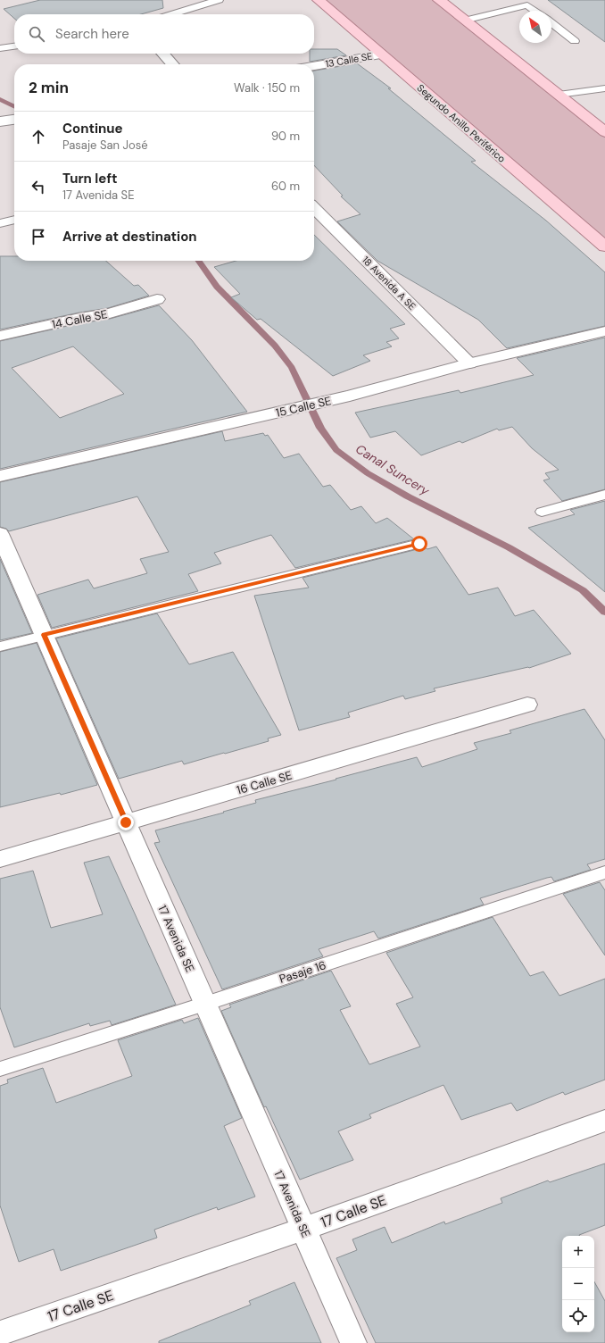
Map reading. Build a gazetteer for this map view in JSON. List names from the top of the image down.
{
  "streets": {
    "main road": ["Segundo Anillo Periférico"],
    "street": [
      "13 Calle SE",
      "18 Avenida A SE",
      "14 Calle SE",
      "15 Calle SE",
      "16 Calle SE",
      "17 Avenida SE",
      "17 Calle SE"
    ],
    "lane": ["Pasaje 16"]
  },
  "crossings": [
    ["13 Calle SE", "Segundo Anillo Periférico"],
    ["18 Avenida A SE", "15 Calle SE"],
    ["16 Calle SE", "17 Avenida SE"],
    ["17 Avenida SE", "Pasaje 16"],
    ["17 Avenida SE", "17 Calle SE"]
  ],
  "water": ["Canal Suncery"],
  "north": "top left",
  "page": {
    "search": "Search here",
    "heading": ["2 min", "Walk · 150 m"],
    "list": [
      ["Continue", "Pasaje San José", "90 m"],
      ["Turn left", "17 Avenida SE", "60 m"],
      "Arrive at destination"
    ],
    "map_buttons": ["+", "−"]
  }
}
